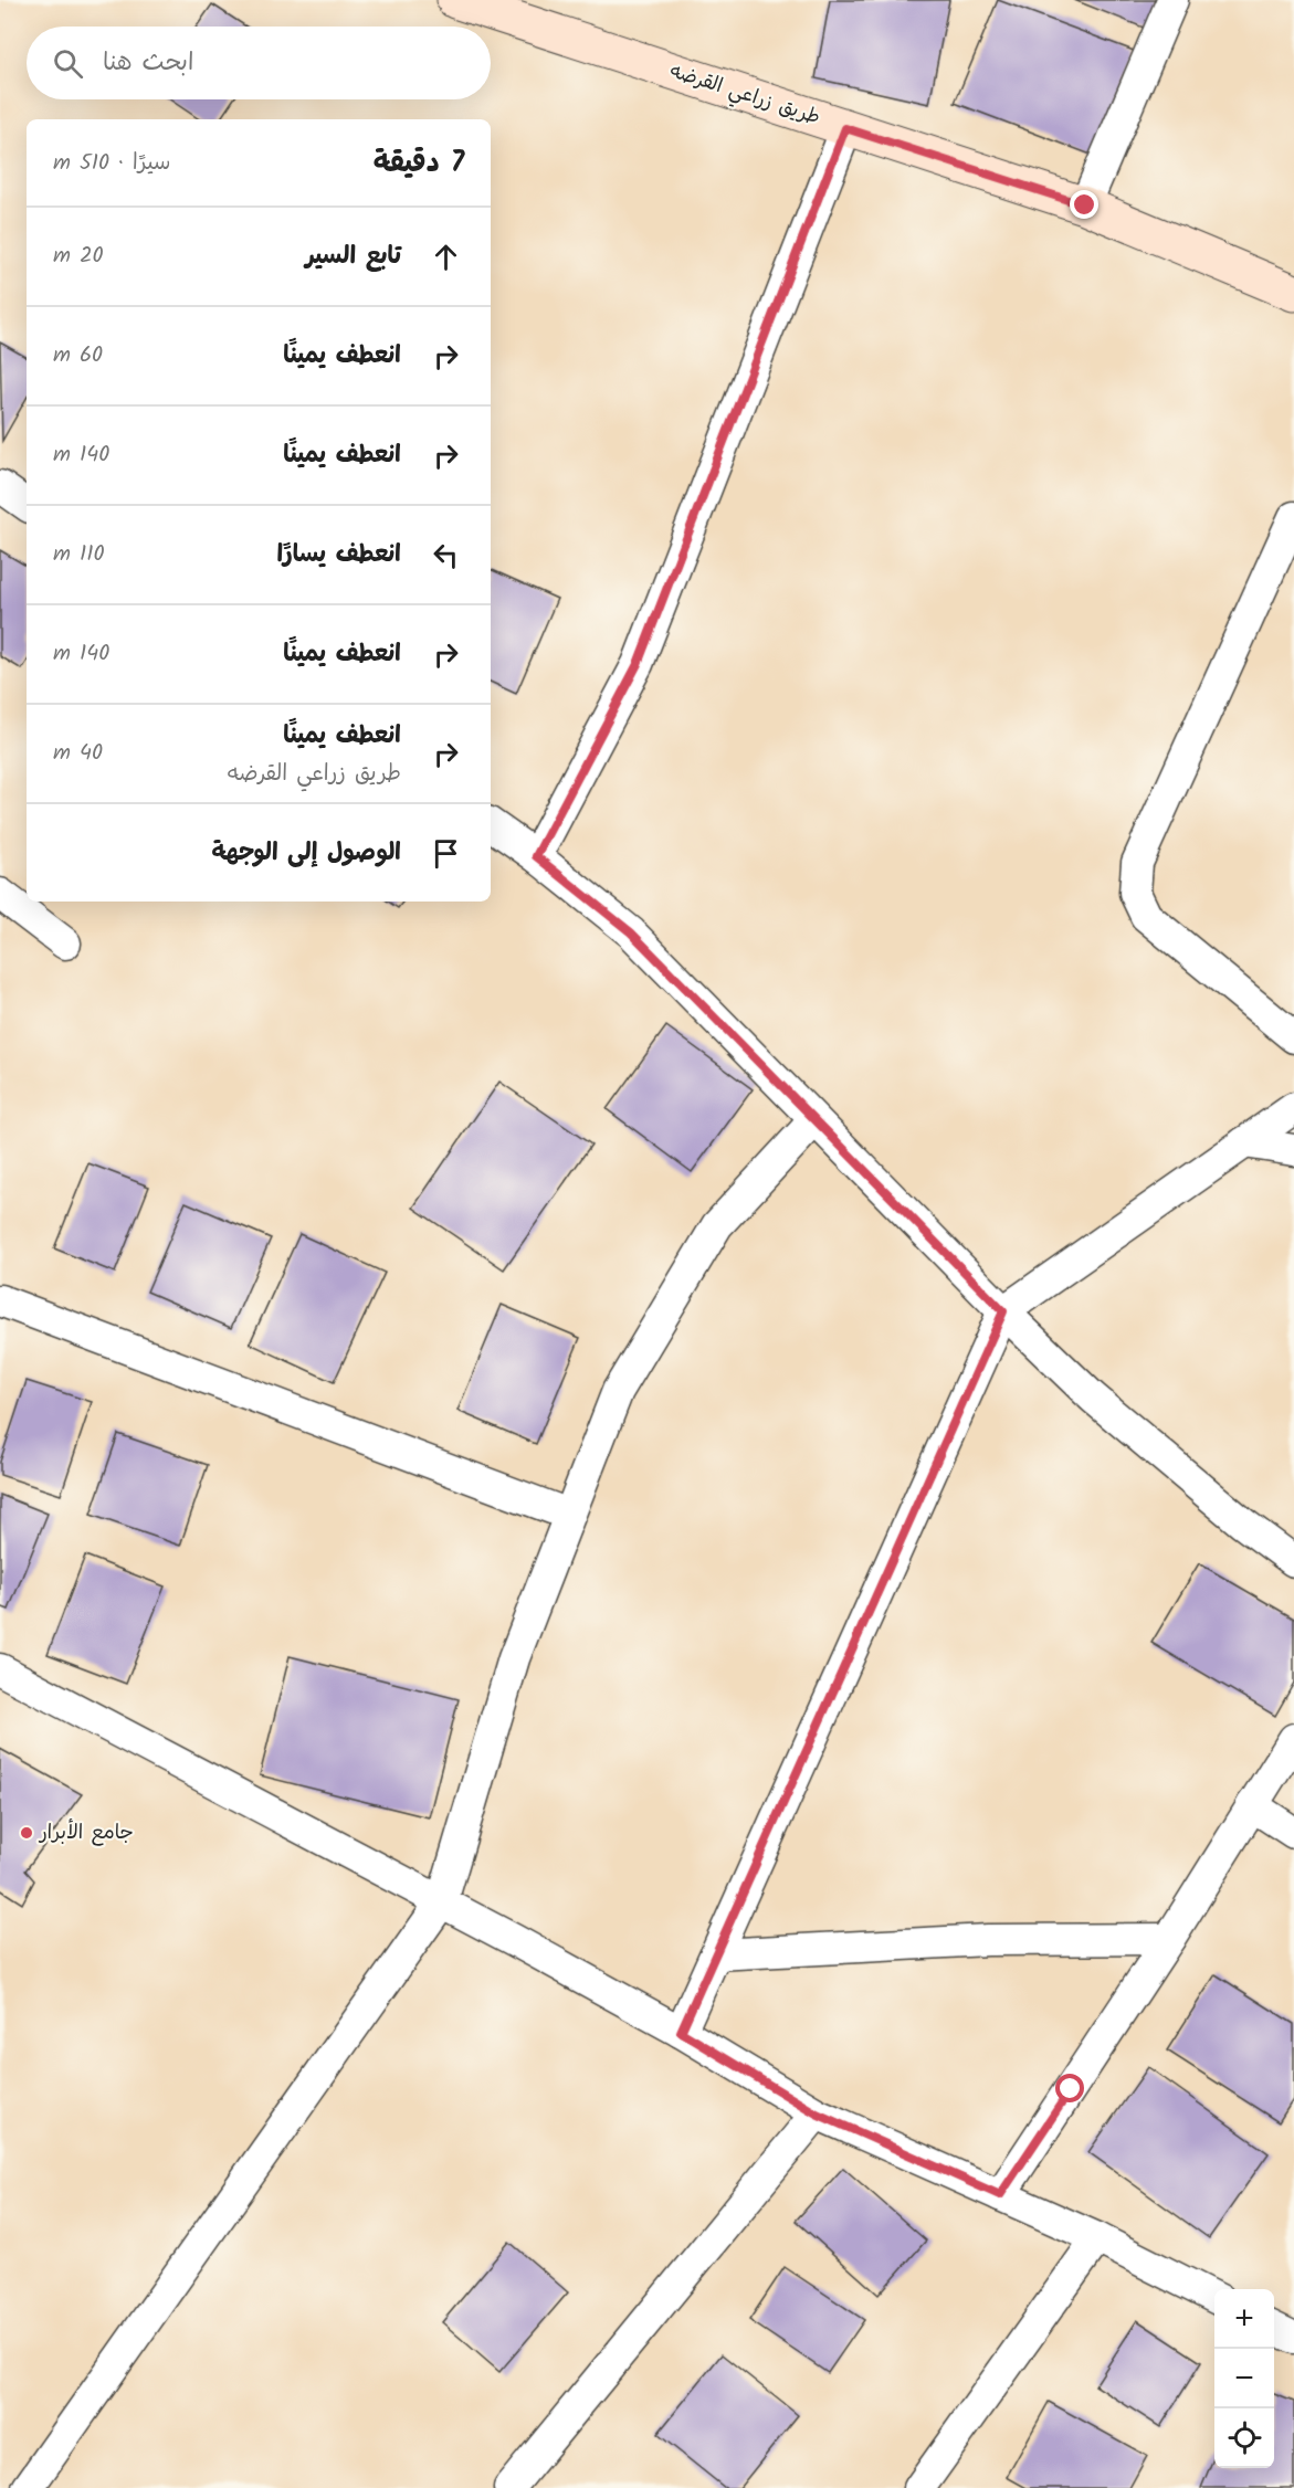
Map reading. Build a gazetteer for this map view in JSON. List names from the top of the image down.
{
  "streets": {
    "main road": ["طريق زراعي القرضه"]
  },
  "places": ["جامع الأبرار"],
  "page": {
    "search": "ابحث هنا",
    "heading": ["7 دقيقة", "سيرًا · 510 m"],
    "list": [
      ["تابع السير", "20 m"],
      ["انعطف يمينًا", "60 m"],
      ["انعطف يمينًا", "140 m"],
      ["انعطف يسارًا", "110 m"],
      ["انعطف يمينًا", "140 m"],
      ["انعطف يمينًا", "طريق زراعي القرضه", "40 m"],
      "الوصول إلى الوجهة"
    ],
    "map_buttons": ["+", "−"]
  }
}
